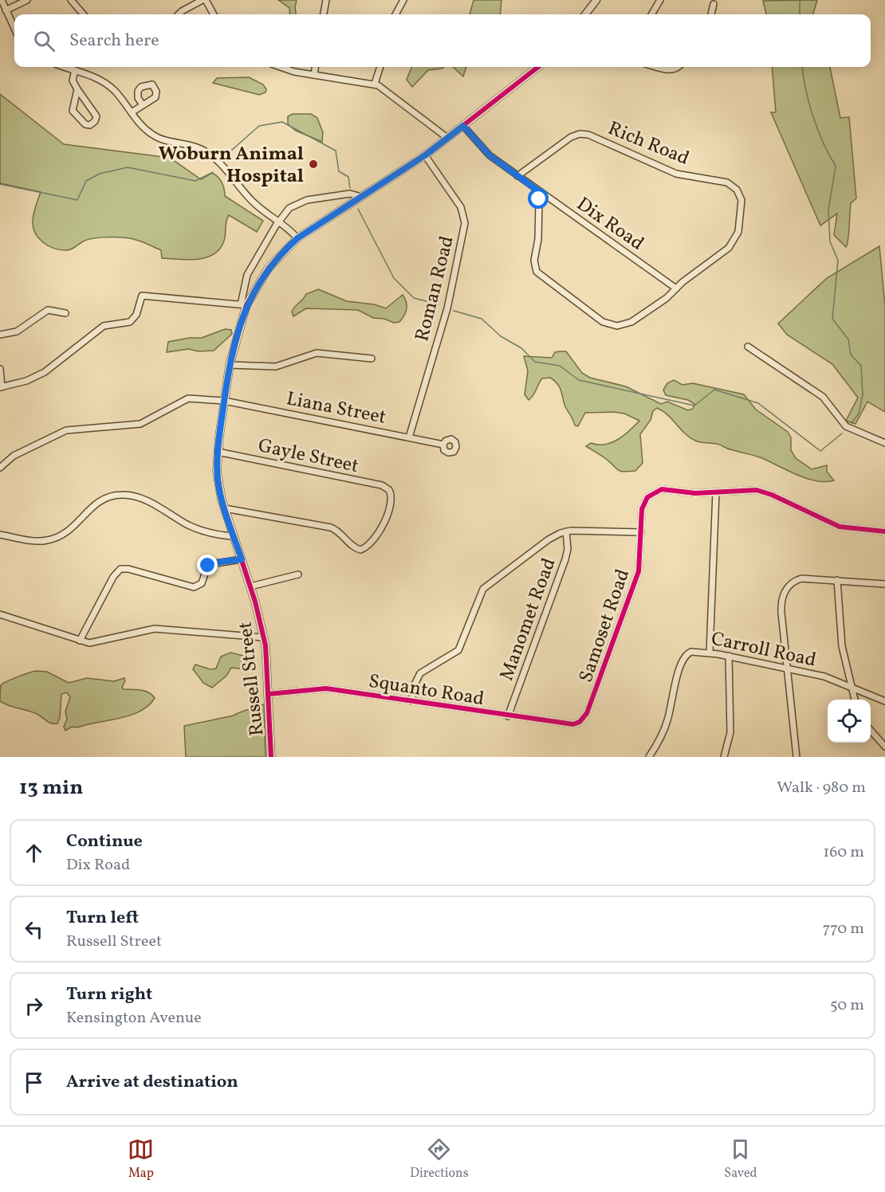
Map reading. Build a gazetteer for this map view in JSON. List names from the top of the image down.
{
  "streets": {
    "street": [
      "Rich Road",
      "Dix Road",
      "Roman Road",
      "Liana Street",
      "Gayle Street",
      "Manomet Road",
      "Samoset Road",
      "Carroll Road",
      "Russell Street",
      "Squanto Road"
    ]
  },
  "crossings": [
    ["Rich Road", "Dix Road"],
    ["Dix Road", "Russell Street"],
    ["Roman Road", "Liana Street"],
    ["Roman Road", "Russell Street"],
    ["Liana Street", "Russell Street"],
    ["Gayle Street", "Russell Street"],
    ["Manomet Road", "Squanto Road"],
    ["Samoset Road", "Squanto Road"],
    ["Russell Street", "Squanto Road"]
  ],
  "places": ["Woburn Animal Hospital"],
  "page": {
    "search": "Search here",
    "heading": ["13 min", "Walk · 980 m"],
    "list": [
      ["Continue", "Dix Road", "160 m"],
      ["Turn left", "Russell Street", "770 m"],
      ["Turn right", "Kensington Avenue", "50 m"],
      "Arrive at destination"
    ],
    "nav": ["Map", "Directions", "Saved"]
  }
}
